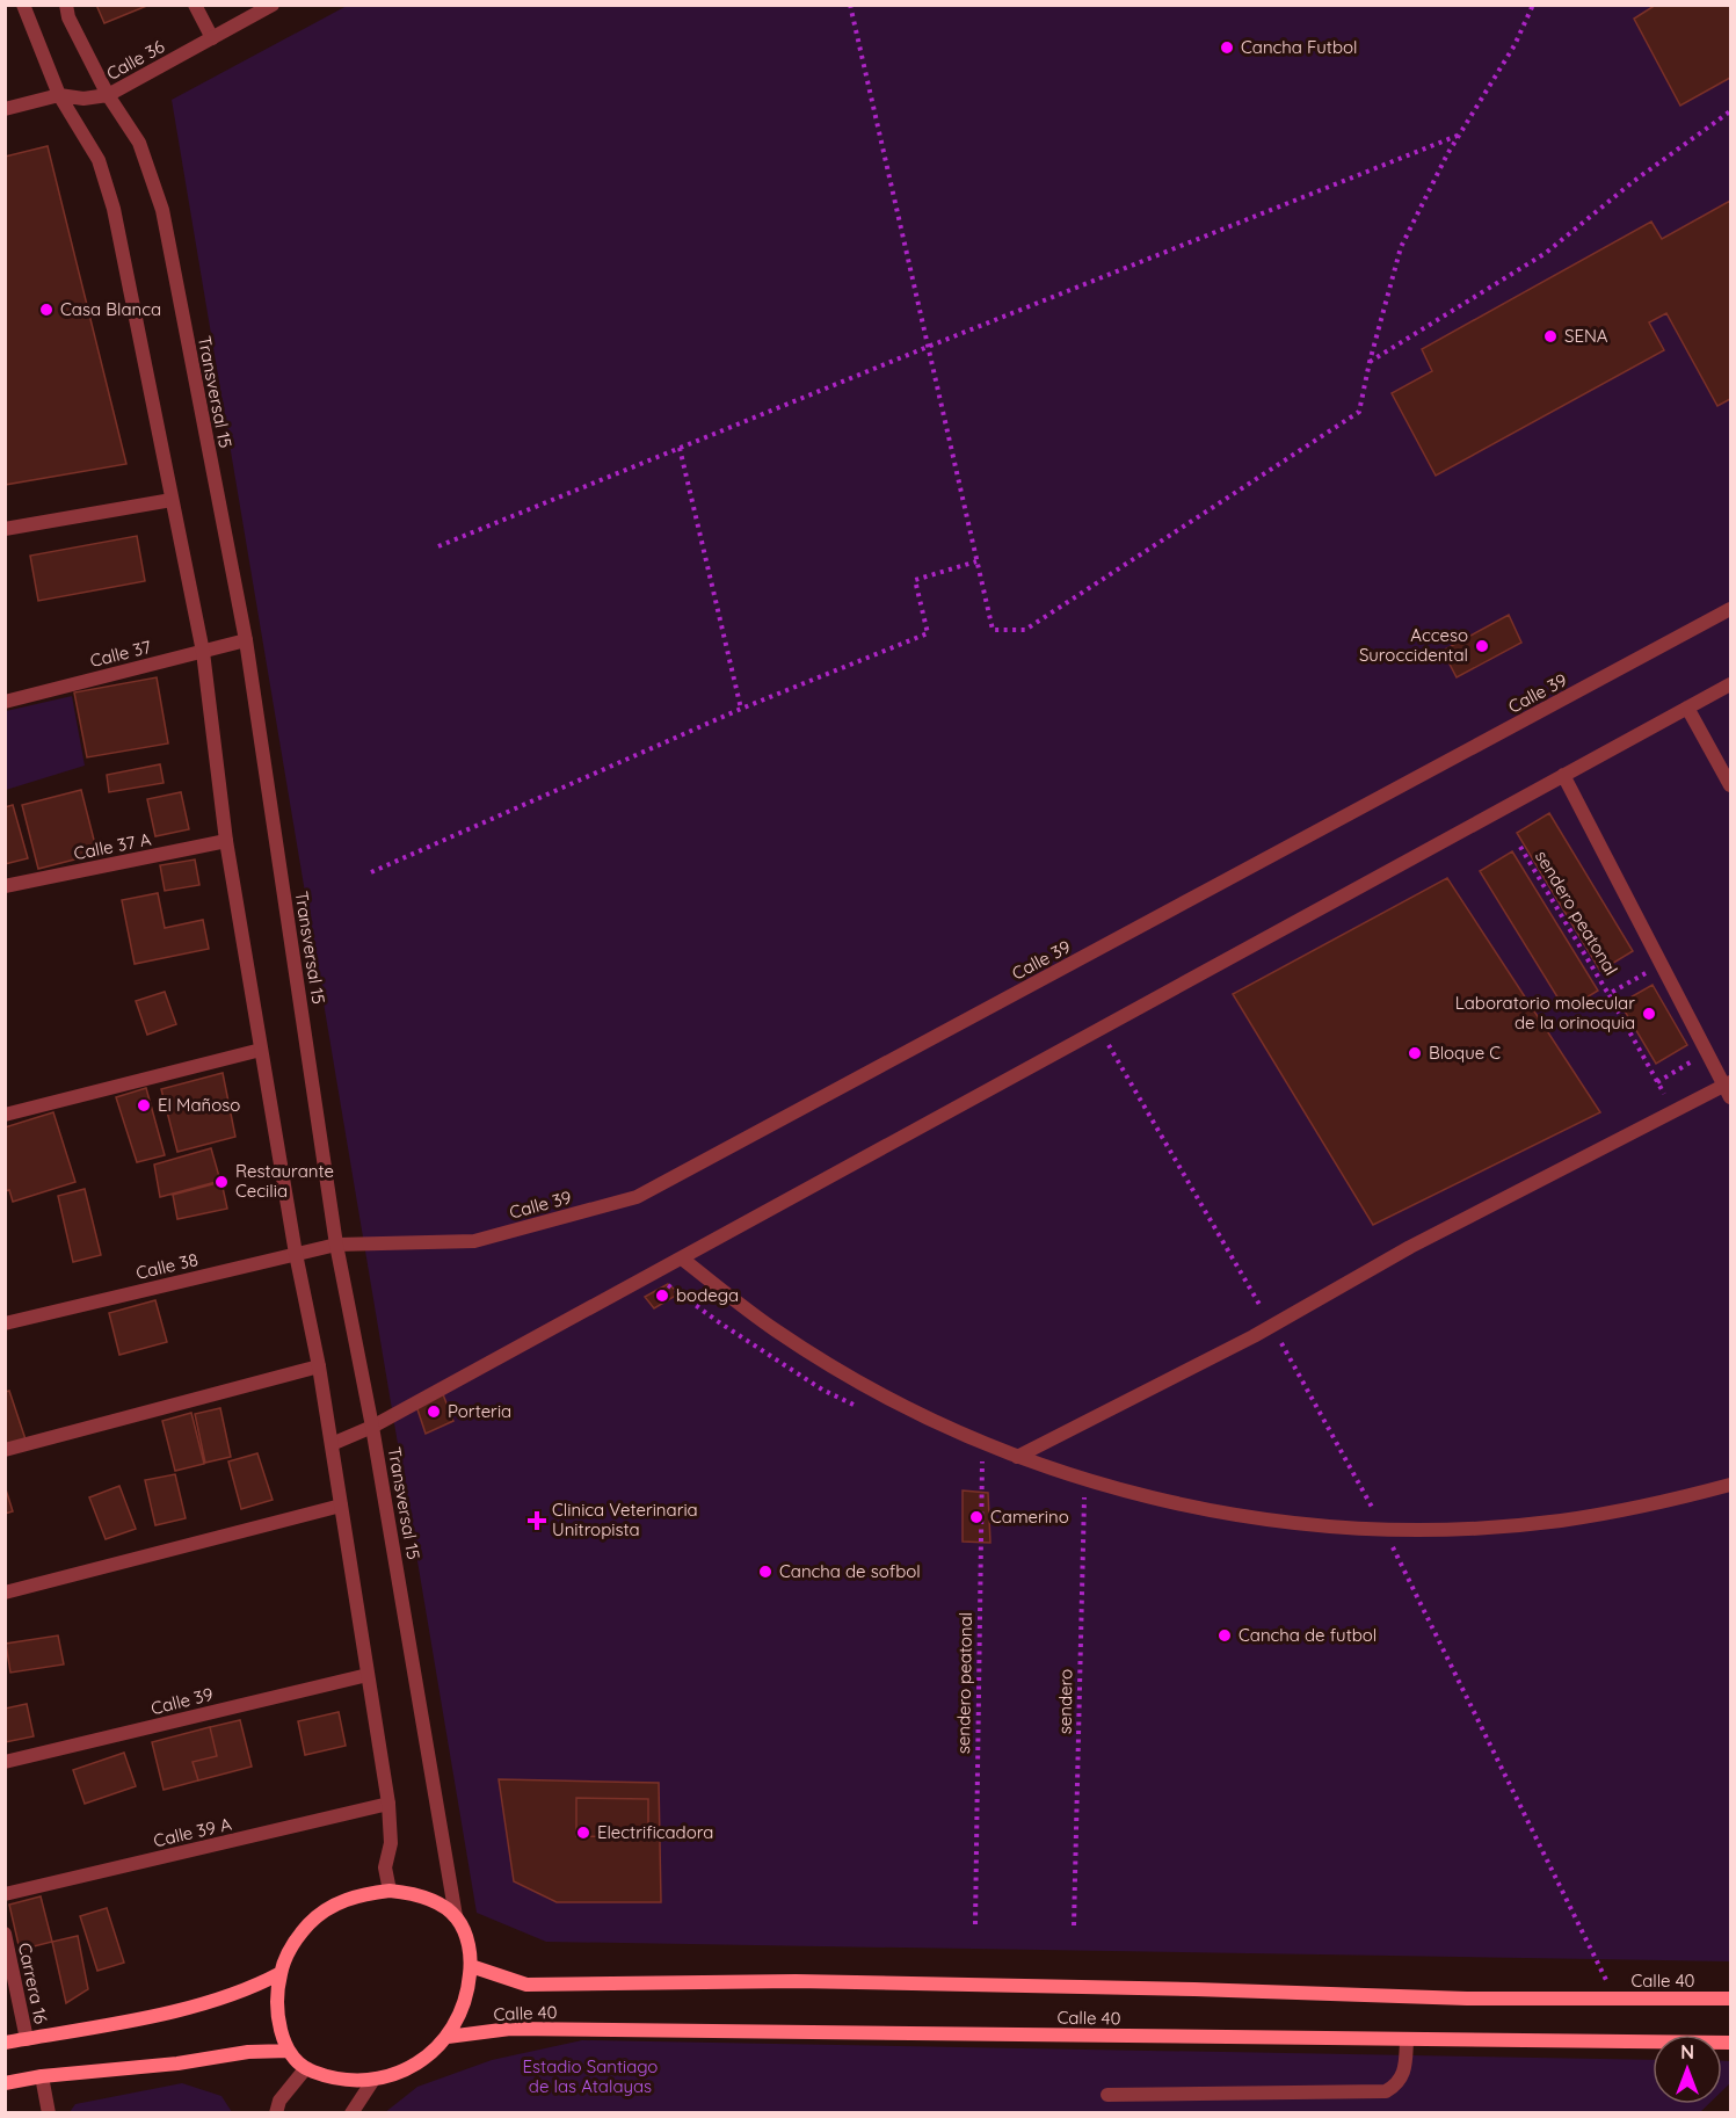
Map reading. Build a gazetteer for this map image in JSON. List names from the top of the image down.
{
  "streets": {
    "main road": ["Calle 40"],
    "street": [
      "Calle 36",
      "Transversal 15",
      "Calle 37",
      "Calle 39",
      "Calle 37 A",
      "Calle 38",
      "Calle 39 A",
      "Carrera 16"
    ],
    "path": ["sendero peatonal", "sendero"]
  },
  "crossings": [
    ["Calle 36", "Transversal 15"],
    ["Transversal 15", "Calle 37"],
    ["Transversal 15", "Calle 39"],
    ["Transversal 15", "Calle 38"],
    ["Transversal 15", "Calle 40"],
    ["Calle 39", "Calle 38"]
  ],
  "parks": ["Estadio Santiago de las Atalayas"],
  "places": {
    "other": [
      "Cancha Futbol",
      "Casa Blanca",
      "SENA",
      "Acceso Suroccidental",
      "Laboratorio molecular de la orinoquia",
      "Bloque C",
      "El Mañoso",
      "Restaurante Cecilia",
      "bodega",
      "Porteria",
      "Camerino",
      "Cancha de sofbol",
      "Cancha de futbol",
      "Electrificadora"
    ],
    "health": ["Clinica Veterinaria Unitropista"]
  },
  "north": "top"
}
